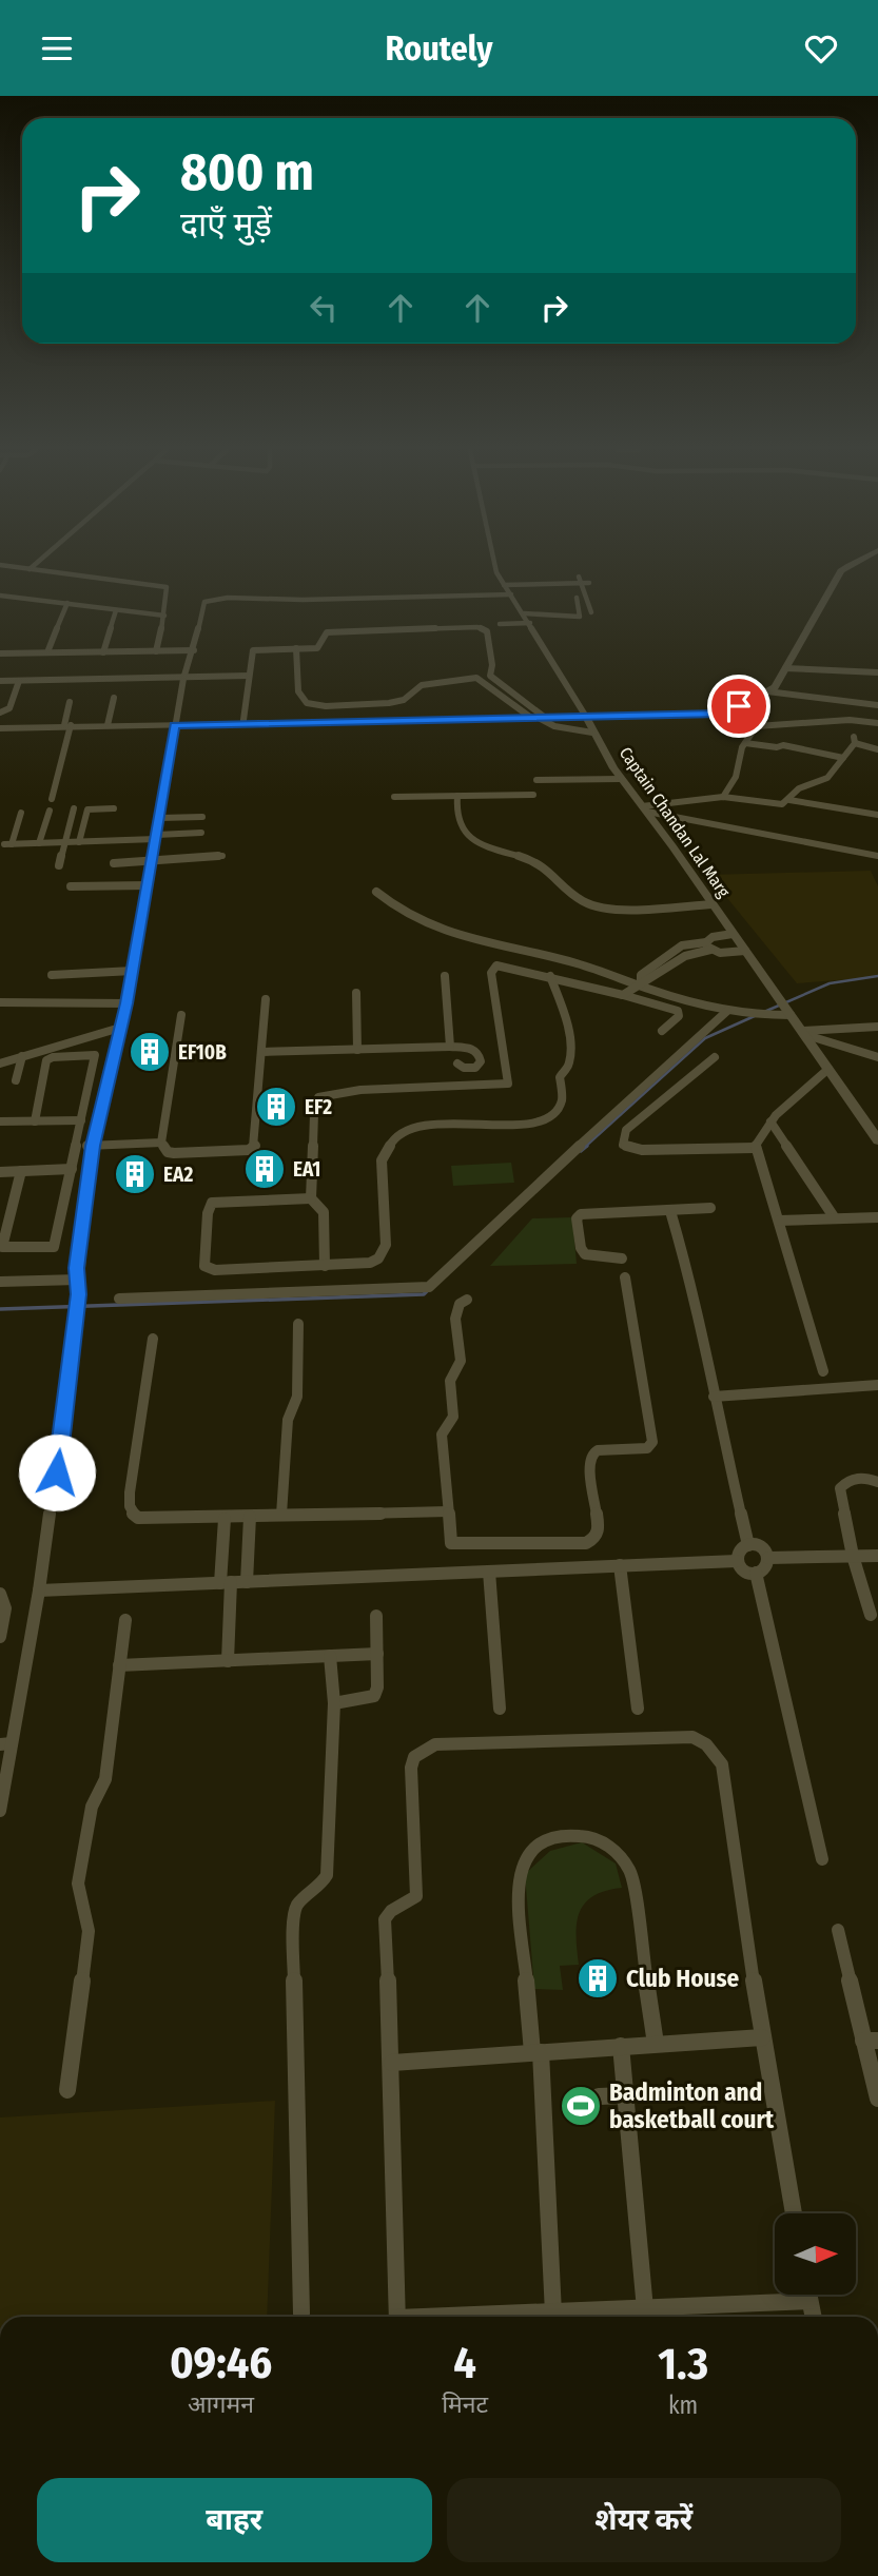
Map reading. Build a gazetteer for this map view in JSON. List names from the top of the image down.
{
  "streets": {
    "street": ["Captain Chandan Lal Marg"]
  },
  "places": {
    "building": [
      "EF10B",
      "EF2",
      "EA1",
      "EA2",
      "Club House"
    ],
    "sports": ["Badminton and basketball court"]
  },
  "north": "right",
  "page": {
    "header": "Routely",
    "turn": ["800 m", "दाएँ मुड़ें"],
    "eta": [
      "09:46",
      "आगमन",
      "4",
      "मिनट",
      "1.3",
      "km"
    ],
    "buttons": ["बाहर", "शेयर करें"]
  }
}
